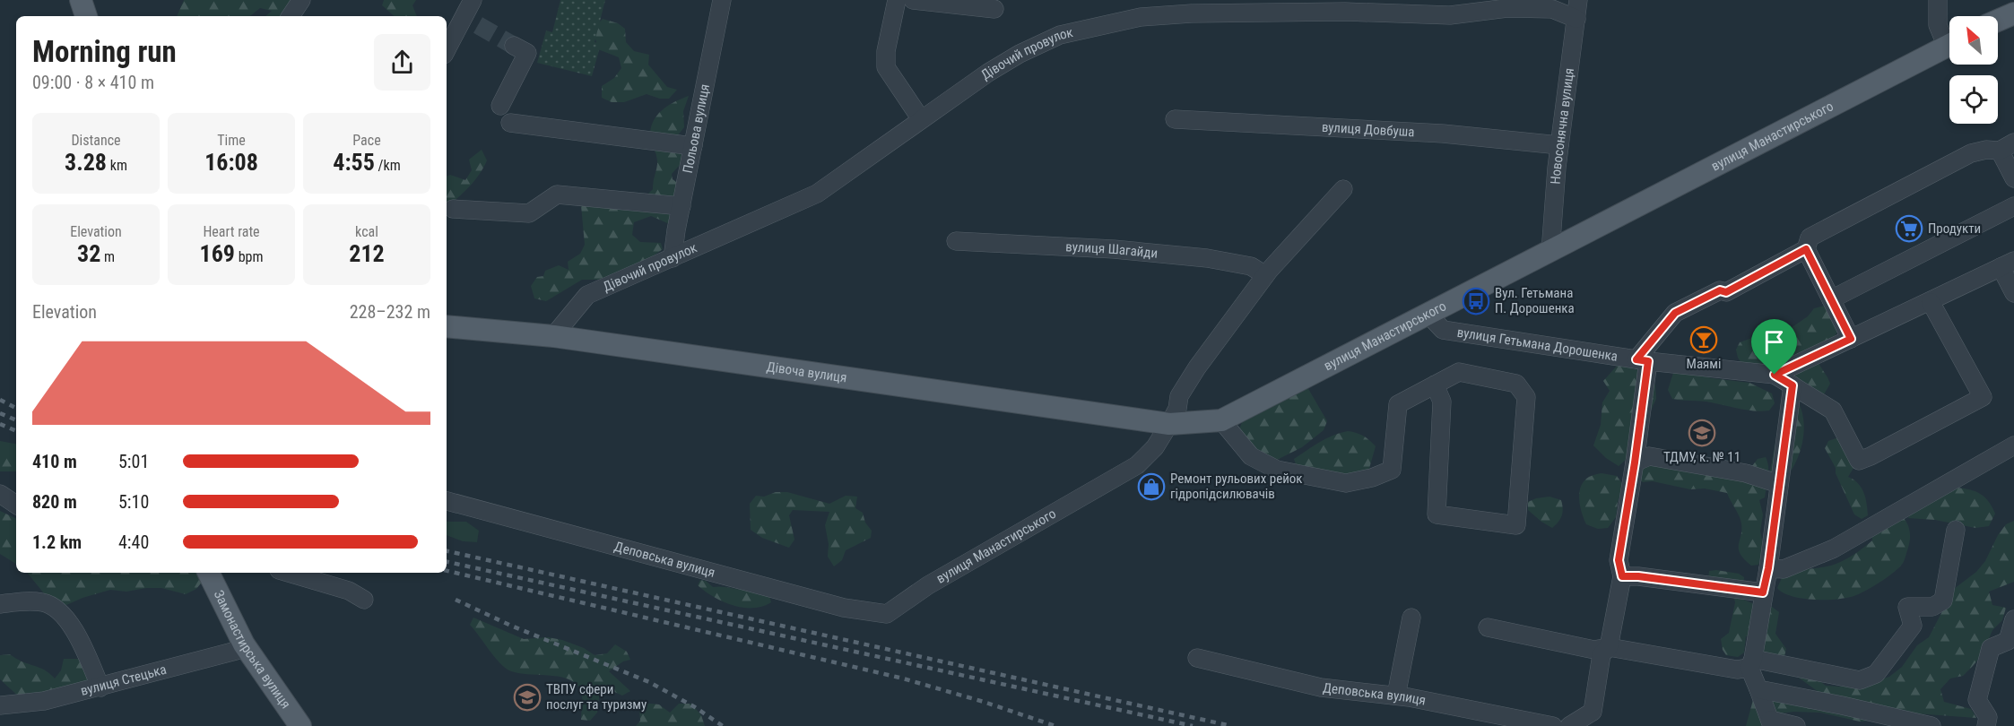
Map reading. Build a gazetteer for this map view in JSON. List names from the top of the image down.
{
  "streets": {
    "main road": ["вулиця Манастирського", "Дівоча вулиця", "Замонастирська вулиця"],
    "street": [
      "Дівочий провулок",
      "Новосонячна вулиця",
      "Польова вулиця",
      "вулиця Довбуша",
      "вулиця Шагайди",
      "вулиця Гетьмана Дорошенка",
      "Деповська вулиця",
      "вулиця Стецька"
    ]
  },
  "crossings": [
    ["Дівочий провулок", "Новосонячна вулиця"],
    ["Дівочий провулок", "Польова вулиця"],
    ["Дівочий провулок", "Дівоча вулиця"],
    ["Новосонячна вулиця", "вулиця Довбуша"],
    ["Новосонячна вулиця", "вулиця Манастирського"],
    ["вулиця Манастирського", "вулиця Гетьмана Дорошенка"],
    ["вулиця Манастирського", "Дівоча вулиця"],
    ["вулиця Манастирського", "Деповська вулиця"],
    ["Замонастирська вулиця", "вулиця Стецька"]
  ],
  "places": {
    "supermarket": ["Продукти"],
    "bus stop": ["Вул. Гетьмана П. Дорошенка"],
    "bar": ["Маямі"],
    "school or university": ["ТДМУ, к. № 11", "ТВПУ сфери послуг та туризму"],
    "shop": ["Ремонт рульових рейок гідропідсилювачів"]
  },
  "north": "top left",
  "page": {
    "heading": ["Morning run", "09:00 · 8 × 410 m"],
    "stats": [
      ["Distance", "3.28 km"],
      ["Time", "16:08"],
      ["Pace", "4:55 /km"],
      ["Elevation", "32 m"],
      ["Heart rate", "169 bpm"],
      ["kcal", "212"]
    ],
    "chart": ["Elevation", "228–232 m"],
    "list": [
      {
        "name": "410 m",
        "note": "5:01"
      },
      {
        "name": "820 m",
        "note": "5:10"
      },
      {
        "name": "1.2 km",
        "note": "4:40"
      }
    ]
  }
}
